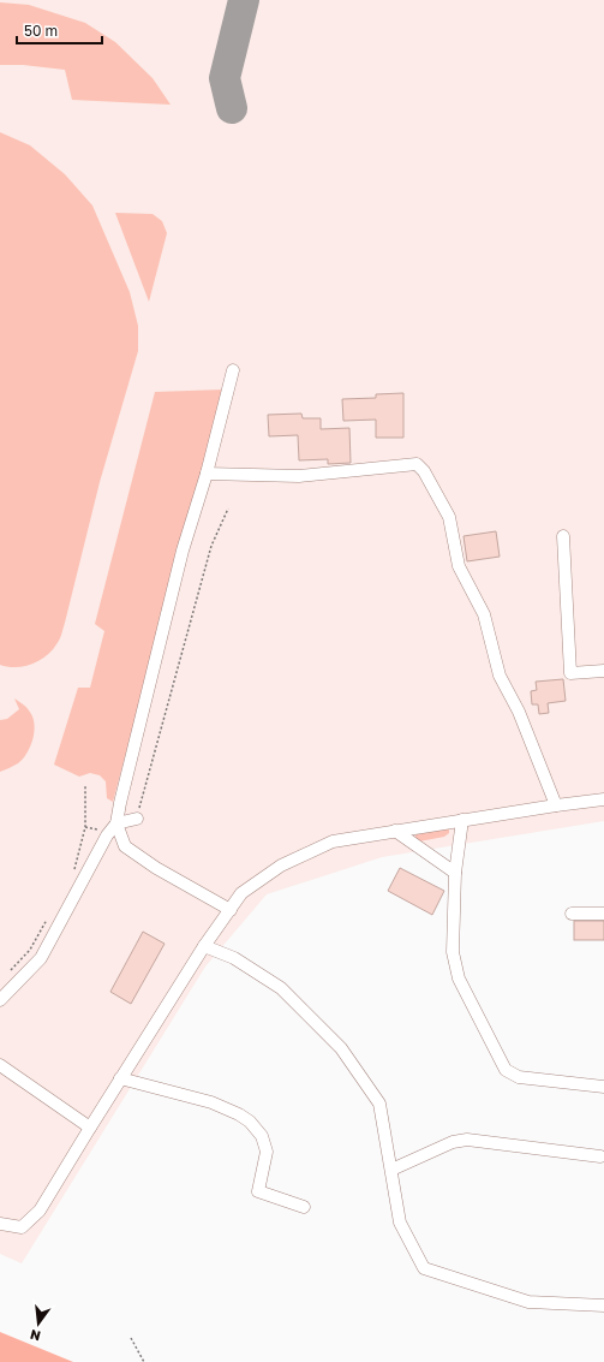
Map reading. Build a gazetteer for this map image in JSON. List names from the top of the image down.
{
  "scale_bar": "50 m",
  "north": "bottom"
}
